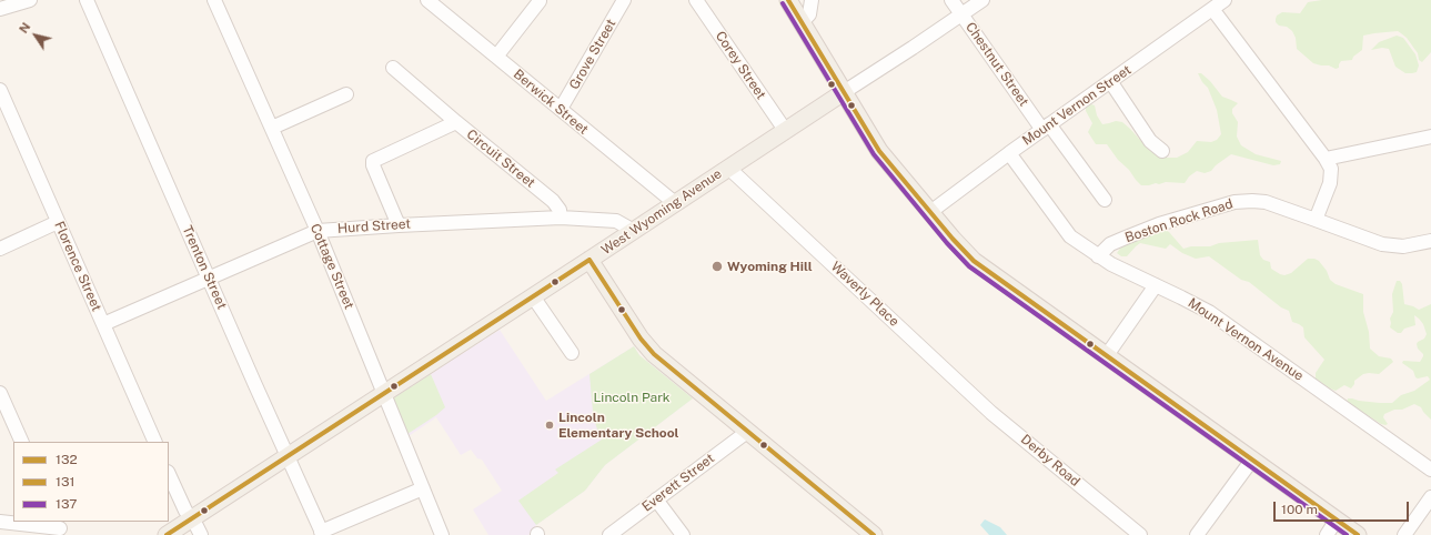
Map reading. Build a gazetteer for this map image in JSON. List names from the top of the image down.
{
  "streets": {
    "main road": ["West Wyoming Avenue"],
    "street": [
      "Grove Street",
      "Chestnut Street",
      "Corey Street",
      "Berwick Street",
      "Mount Vernon Street",
      "Circuit Street",
      "Boston Rock Road",
      "Hurd Street",
      "Florence Street",
      "Cottage Street",
      "Trenton Street",
      "Waverly Place",
      "Mount Vernon Avenue",
      "Derby Road",
      "Everett Street"
    ]
  },
  "crossings": [
    ["Grove Street", "Berwick Street"],
    ["Chestnut Street", "Mount Vernon Street"],
    ["Corey Street", "West Wyoming Avenue"],
    ["Berwick Street", "West Wyoming Avenue"],
    ["Mount Vernon Street", "Mount Vernon Avenue"],
    ["Circuit Street", "Hurd Street"],
    ["West Wyoming Avenue", "Hurd Street"],
    ["West Wyoming Avenue", "Cottage Street"],
    ["West Wyoming Avenue", "Trenton Street"],
    ["West Wyoming Avenue", "Waverly Place"],
    ["Boston Rock Road", "Mount Vernon Avenue"],
    ["Hurd Street", "Florence Street"],
    ["Hurd Street", "Cottage Street"],
    ["Hurd Street", "Trenton Street"],
    ["Waverly Place", "Derby Road"]
  ],
  "parks": ["Lincoln Park"],
  "places": ["Wyoming Hill", "Lincoln Elementary School"],
  "lines": ["transit line 131", "transit line 137", "transit line 132"],
  "legend": ["132", "131", "137"],
  "scale_bar": "100 m",
  "north": "top left"
}
